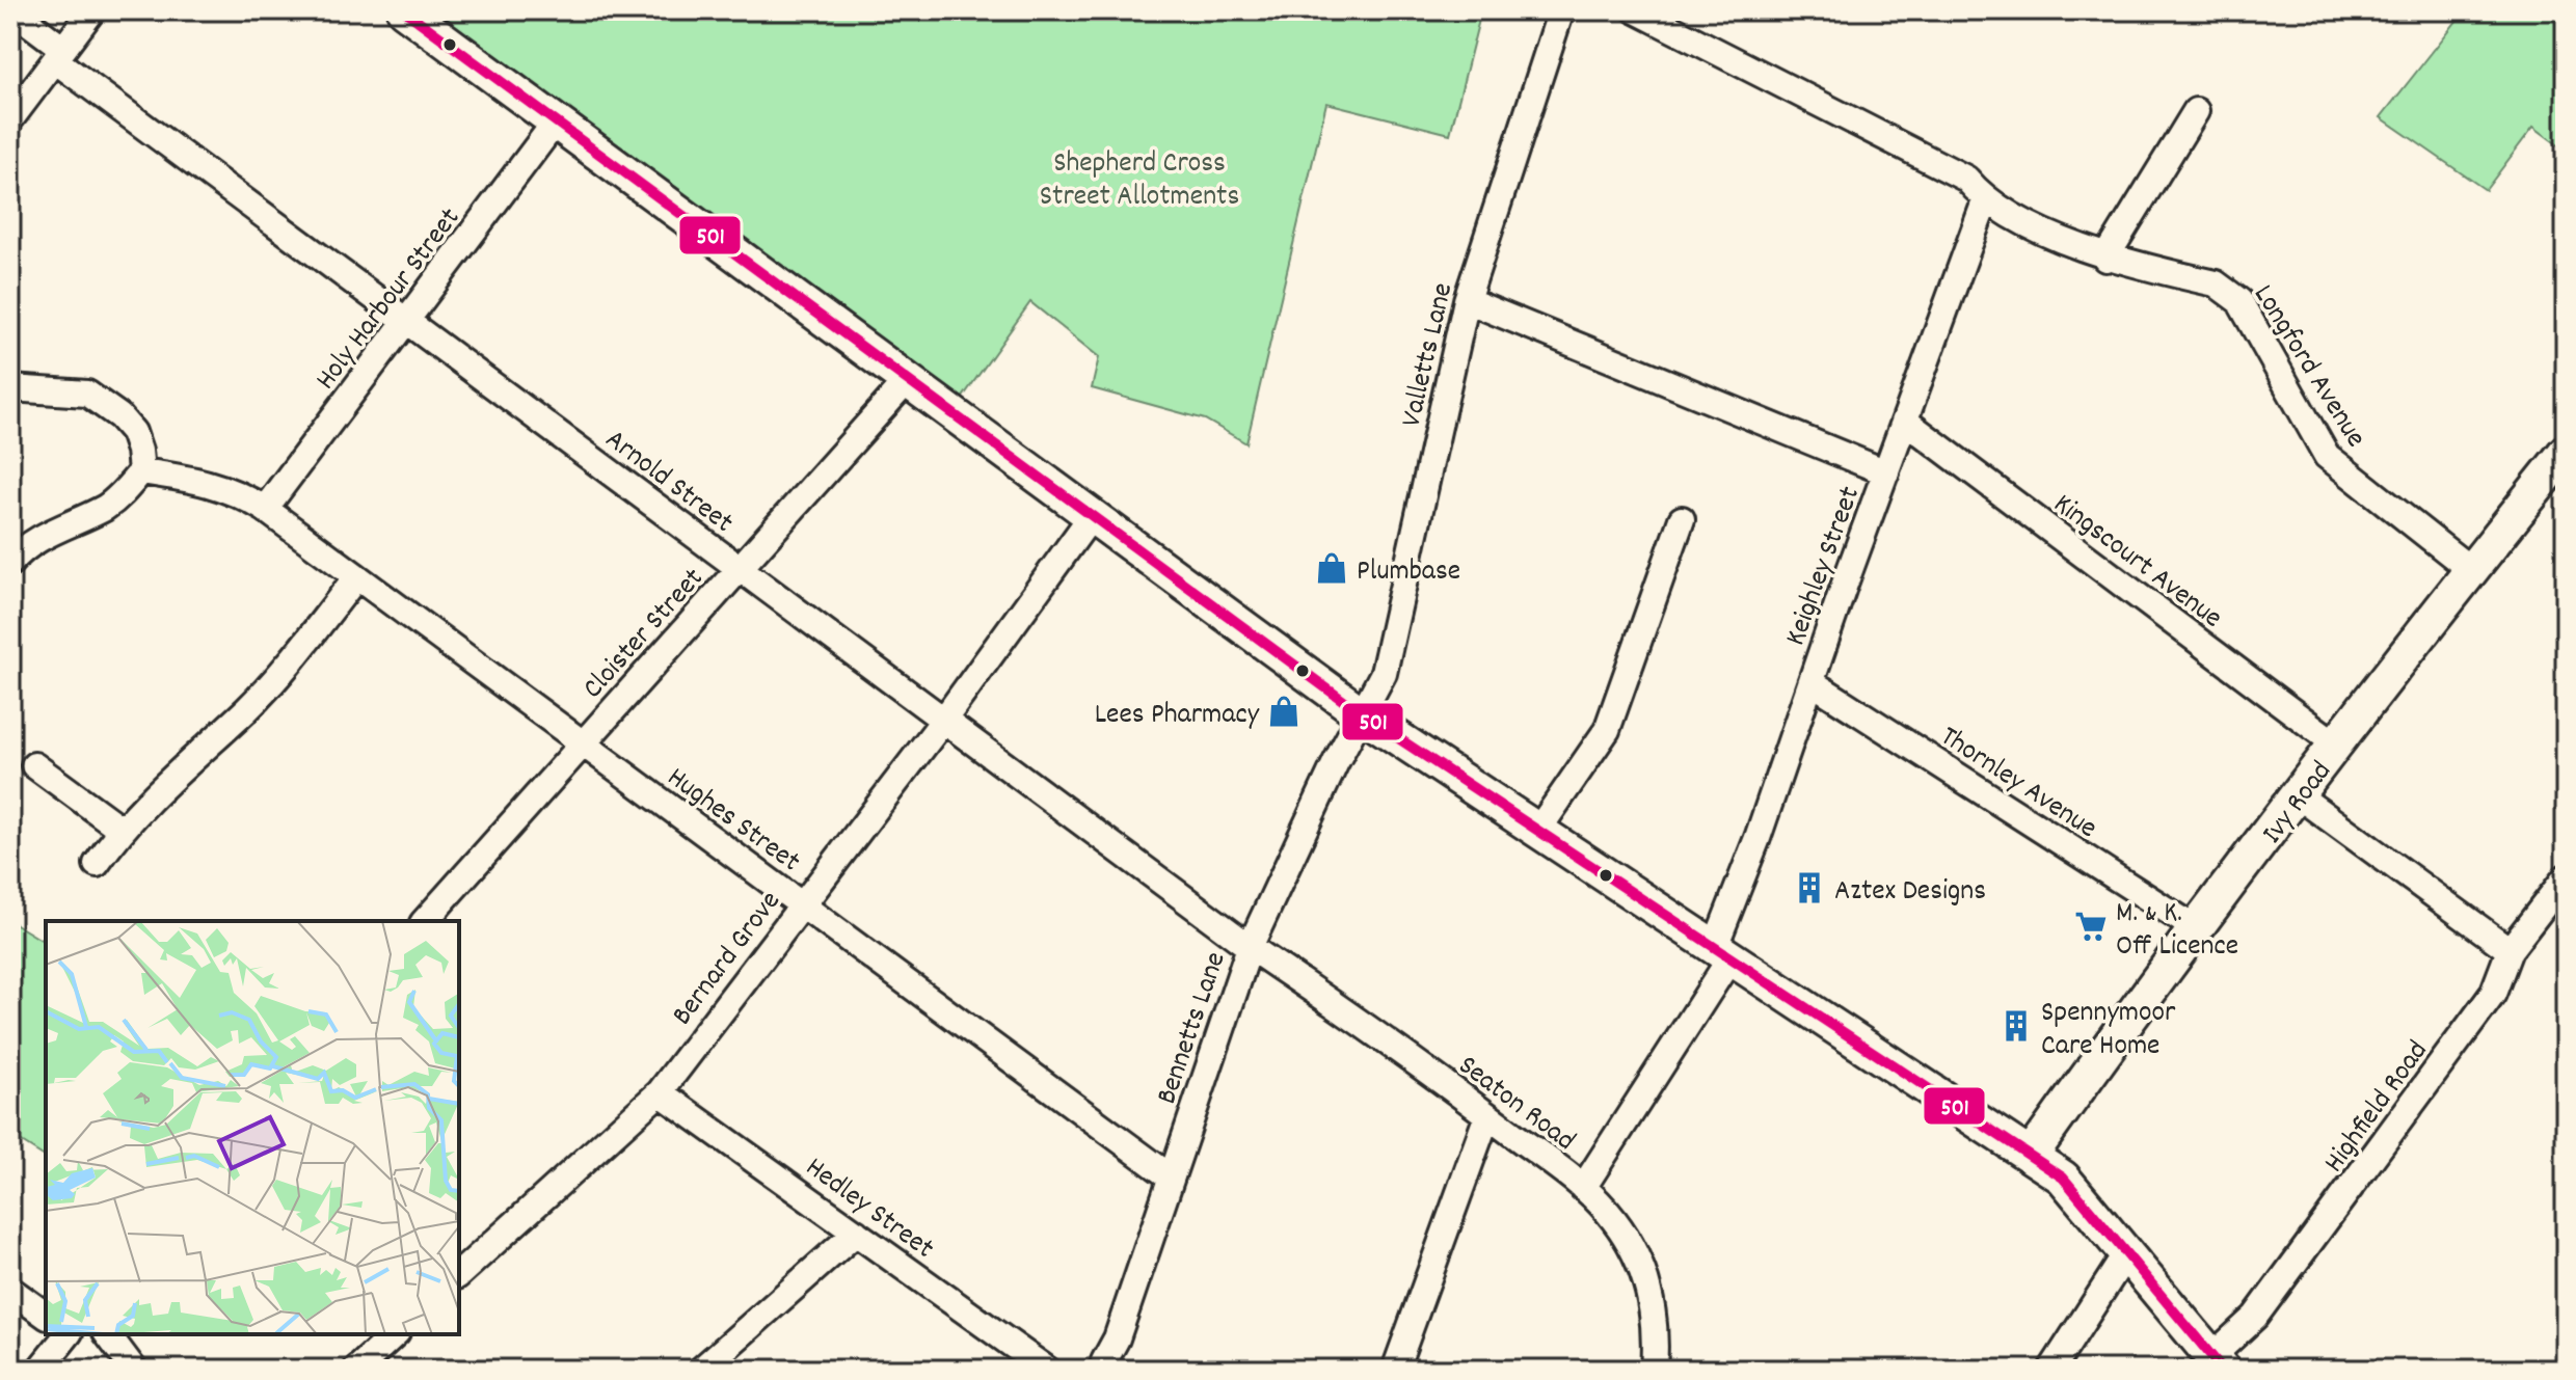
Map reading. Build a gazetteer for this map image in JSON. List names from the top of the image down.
{
  "streets": {
    "street": [
      "Holy Harbour Street",
      "Valletts Lane",
      "Longford Avenue",
      "Arnold Street",
      "Kingscourt Avenue",
      "Keighley Street",
      "Cloister Street",
      "Thornley Avenue",
      "Ivy Road",
      "Hughes Street",
      "Bernard Grove",
      "Bennetts Lane",
      "Seaton Road",
      "Highfield Road",
      "Hedley Street"
    ]
  },
  "crossings": [
    ["Holy Harbour Street", "Arnold Street"],
    ["Holy Harbour Street", "Hughes Street"],
    ["Valletts Lane", "Bennetts Lane"],
    ["Longford Avenue", "Keighley Street"],
    ["Longford Avenue", "Ivy Road"],
    ["Arnold Street", "Cloister Street"],
    ["Arnold Street", "Bernard Grove"],
    ["Arnold Street", "Bennetts Lane"],
    ["Arnold Street", "Seaton Road"],
    ["Kingscourt Avenue", "Keighley Street"],
    ["Kingscourt Avenue", "Ivy Road"],
    ["Keighley Street", "Thornley Avenue"],
    ["Keighley Street", "Seaton Road"],
    ["Cloister Street", "Hughes Street"],
    ["Thornley Avenue", "Ivy Road"],
    ["Hughes Street", "Bernard Grove"],
    ["Hughes Street", "Bennetts Lane"],
    ["Bernard Grove", "Hedley Street"],
    ["Bennetts Lane", "Seaton Road"]
  ],
  "parks": ["Shepherd Cross Street Allotments"],
  "places": {
    "shop": ["Plumbase", "Lees Pharmacy"],
    "building": ["Aztex Designs", "Spennymoor Care Home"],
    "supermarket": ["M. & K. Off Licence"]
  },
  "lines": ["transit line 501"]
}
